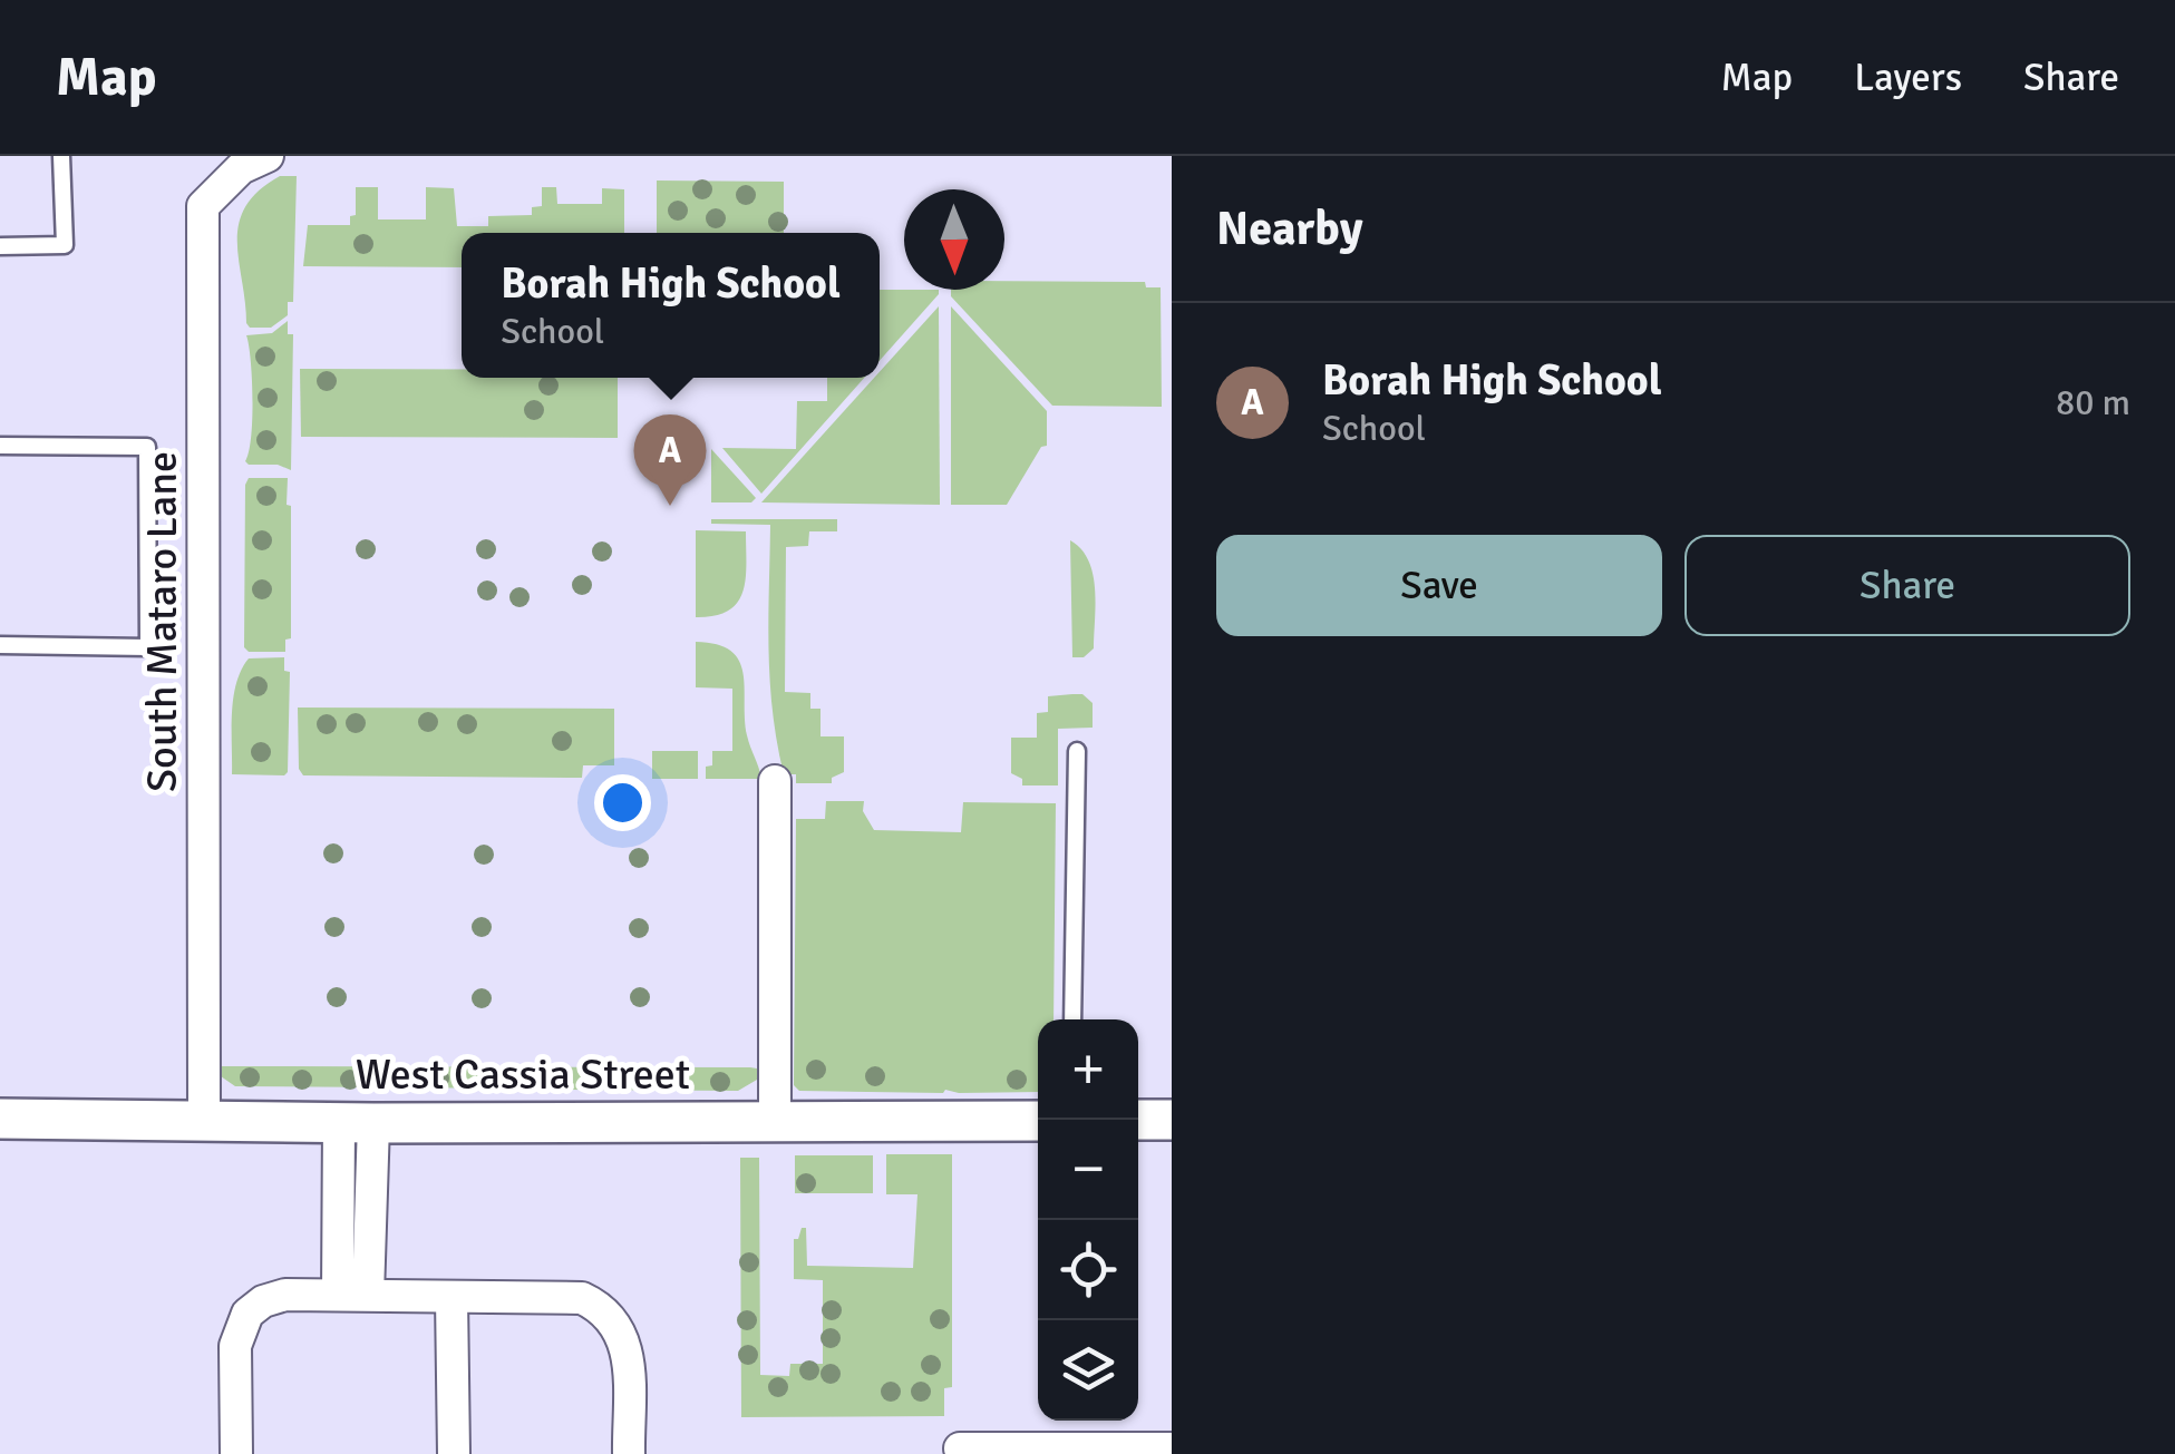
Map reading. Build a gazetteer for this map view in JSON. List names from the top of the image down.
{
  "streets": {
    "street": ["South Mataro Lane", "West Cassia Street"]
  },
  "crossings": [
    ["South Mataro Lane", "West Cassia Street"]
  ],
  "north": "bottom",
  "page": {
    "header": "Map",
    "nav": ["Map", "Layers", "Share"],
    "heading": "Nearby",
    "popup": ["Borah High School", "School"],
    "list": [
      {
        "mark": "A",
        "name": "Borah High School",
        "note": "School",
        "value": "80 m"
      }
    ],
    "pins": "A",
    "buttons": ["Save", "Share"],
    "map_buttons": ["+", "−"]
  }
}
